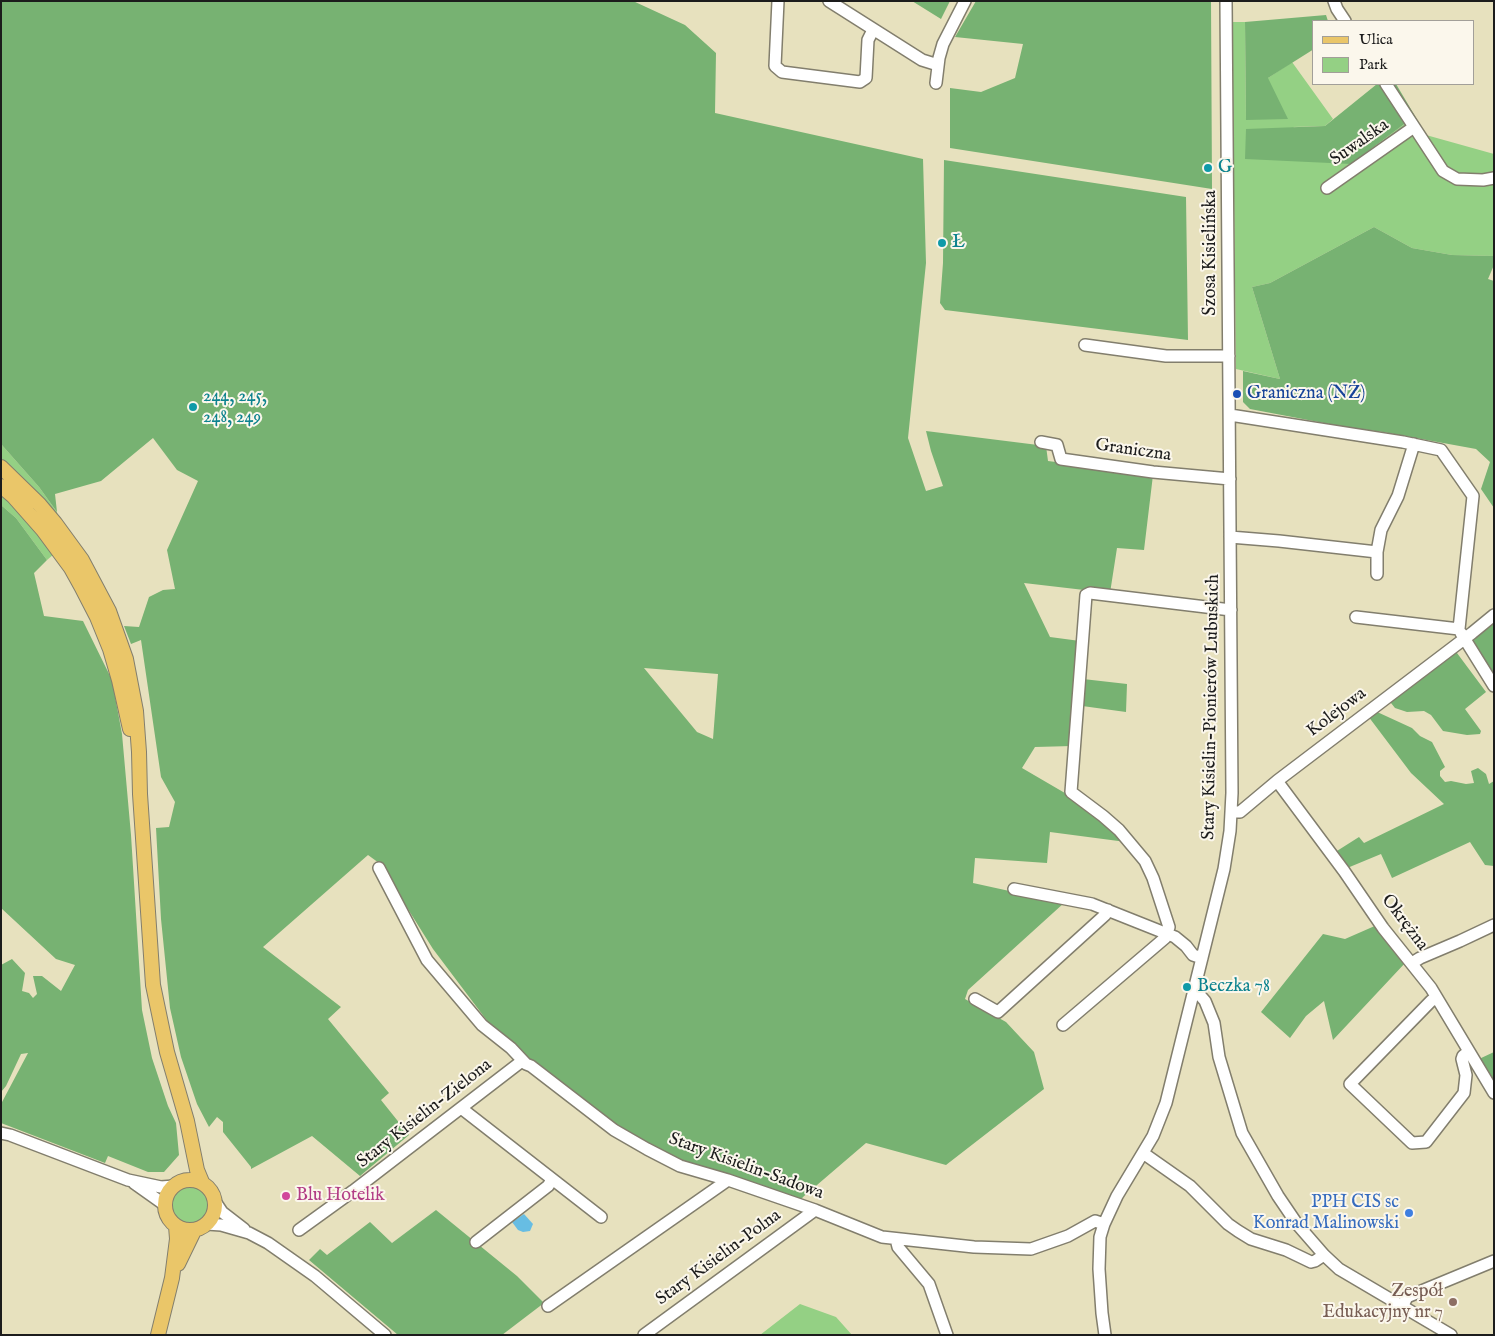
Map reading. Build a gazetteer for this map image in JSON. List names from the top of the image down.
{
  "streets": {
    "street": [
      "Suwalska",
      "Szosa Kisielińska",
      "Graniczna",
      "Stary Kisielin-Pionierów Lubuskich",
      "Kolejowa",
      "Okrężna",
      "Stary Kisielin-Zielona",
      "Stary Kisielin-Sadowa",
      "Stary Kisielin-Polna"
    ]
  },
  "crossings": [
    ["Szosa Kisielińska", "Stary Kisielin-Pionierów Lubuskich"],
    ["Graniczna", "Stary Kisielin-Pionierów Lubuskich"],
    ["Stary Kisielin-Pionierów Lubuskich", "Kolejowa"],
    ["Stary Kisielin-Pionierów Lubuskich", "Stary Kisielin-Sadowa"],
    ["Kolejowa", "Okrężna"],
    ["Stary Kisielin-Zielona", "Stary Kisielin-Sadowa"],
    ["Stary Kisielin-Sadowa", "Stary Kisielin-Polna"]
  ],
  "places": [
    "G",
    "Ł",
    "Graniczna (NŻ)",
    "244, 245, 248, 249",
    "Beczka 78",
    "Blu Hotelik",
    "PPH CIS sc Konrad Malinowski",
    "Zespół Edukacyjny nr 7"
  ],
  "legend": ["Ulica", "Park"]
}
